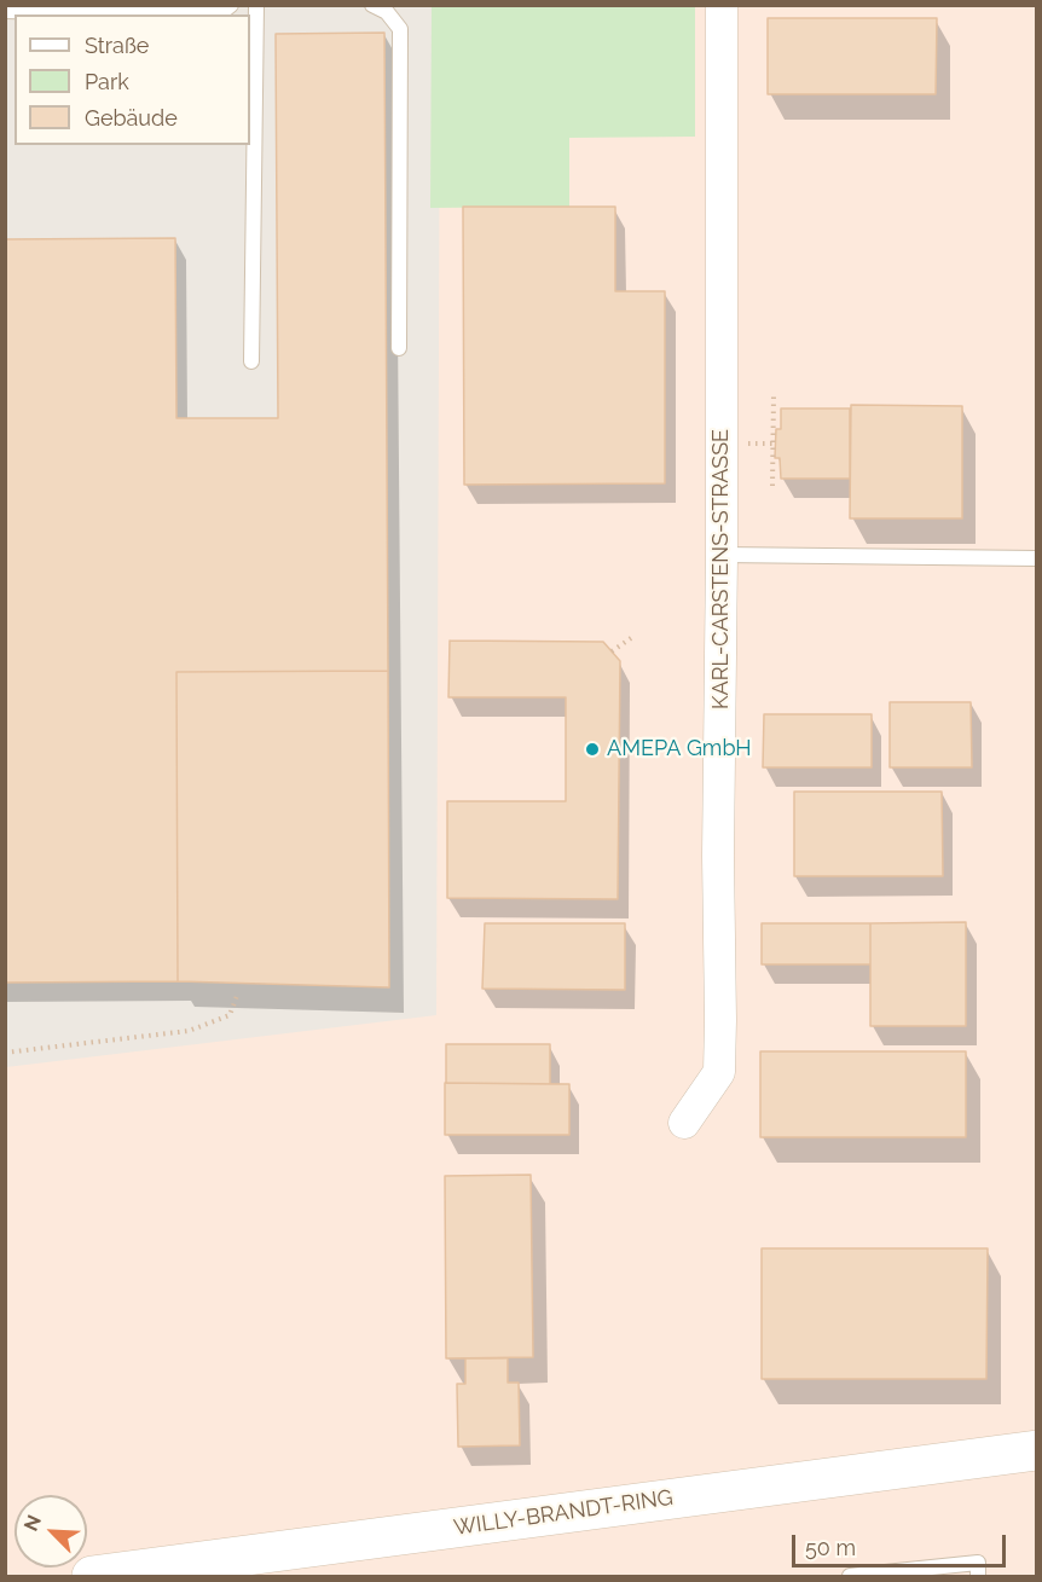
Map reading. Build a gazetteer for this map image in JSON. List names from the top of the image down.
{
  "streets": {
    "street": ["KARL-CARSTENS-STRASSE", "WILLY-BRANDT-RING"]
  },
  "places": ["AMEPA GmbH"],
  "legend": ["Straße", "Park", "Gebäude"],
  "scale_bar": "50 m",
  "north": "top left"
}
